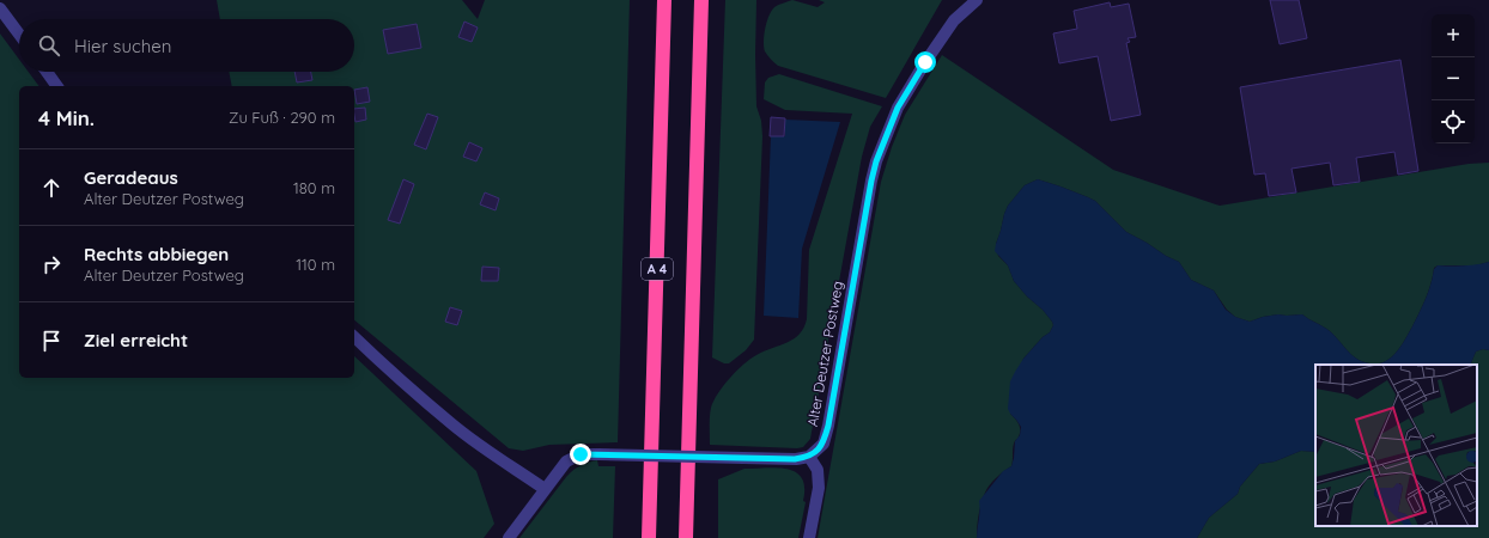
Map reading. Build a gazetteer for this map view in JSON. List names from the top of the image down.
{
  "streets": {
    "highway": ["A 4"],
    "street": ["Alter Deutzer Postweg"]
  },
  "page": {
    "map_buttons": ["+", "−"],
    "search": "Hier suchen",
    "heading": ["4 Min.", "Zu Fuß · 290 m"],
    "list": [
      ["Geradeaus", "Alter Deutzer Postweg", "180 m"],
      ["Rechts abbiegen", "Alter Deutzer Postweg", "110 m"],
      "Ziel erreicht"
    ]
  }
}
